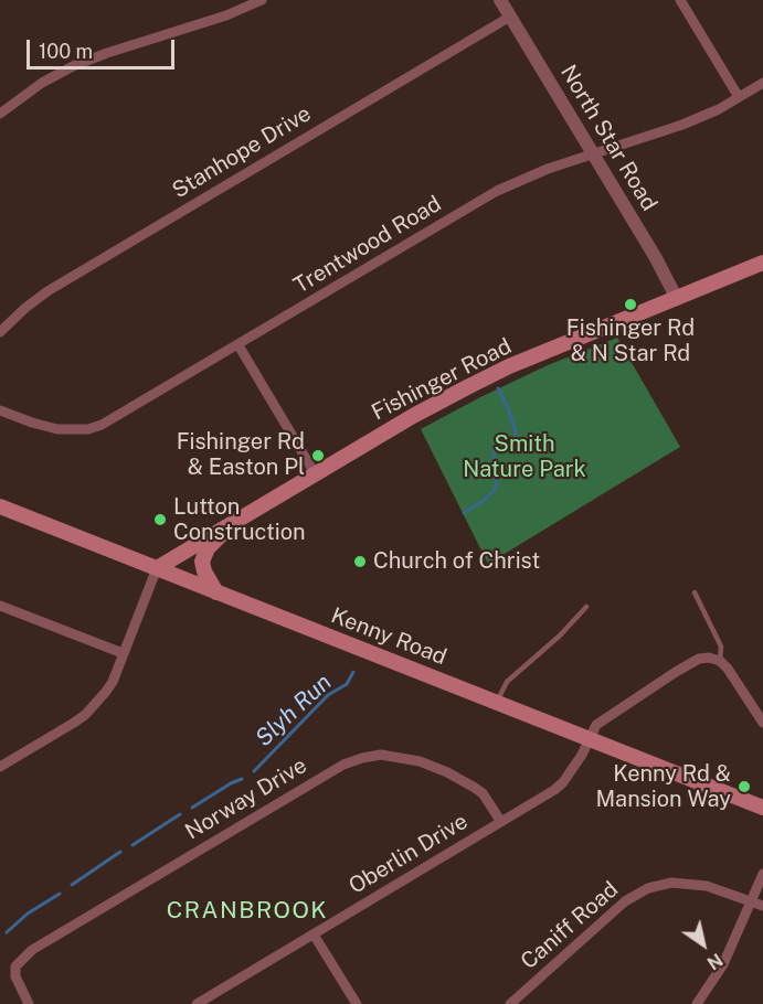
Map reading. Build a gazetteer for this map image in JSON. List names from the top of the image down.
{
  "streets": {
    "main road": ["Fishinger Road", "Kenny Road"],
    "street": [
      "North Star Road",
      "Stanhope Drive",
      "Trentwood Road",
      "Norway Drive",
      "Oberlin Drive",
      "Caniff Road"
    ]
  },
  "crossings": [
    ["North Star Road", "Stanhope Drive"],
    ["North Star Road", "Trentwood Road"],
    ["North Star Road", "Fishinger Road"],
    ["Fishinger Road", "Kenny Road"],
    ["Kenny Road", "Oberlin Drive"],
    ["Norway Drive", "Oberlin Drive"]
  ],
  "districts": ["CRANBROOK"],
  "water": ["Slyh Run"],
  "parks": ["Smith Nature Park"],
  "places": [
    "Fishinger Rd & N Star Rd",
    "Fishinger Rd & Easton Pl",
    "Lutton Construction",
    "Church of Christ",
    "Kenny Rd & Mansion Way"
  ],
  "scale_bar": "100 m",
  "north": "bottom right"
}
